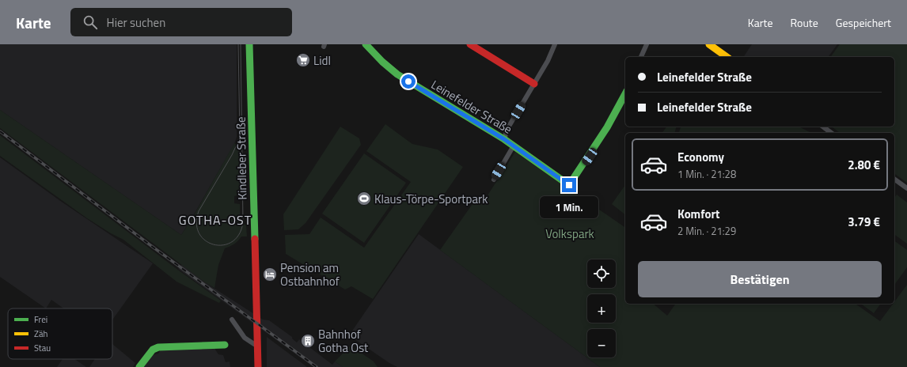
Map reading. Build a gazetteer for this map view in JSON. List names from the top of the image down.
{
  "streets": {
    "street": ["Leinefelder Straße", "Kindleber Straße"]
  },
  "districts": ["GOTHA-OST"],
  "parks": ["Volkspark"],
  "places": {
    "supermarket": ["Lidl"],
    "sports": ["Klaus-Törpe-Sportpark"],
    "hotel": ["Pension am Ostbahnhof"],
    "building": ["Bahnhof Gotha Ost"]
  },
  "legend": ["Frei", "Zäh", "Stau"],
  "page": {
    "header": "Karte",
    "search": "Hier suchen",
    "nav": ["Karte", "Route", "Gespeichert"],
    "banner": ["Leinefelder Straße", "Leinefelder Straße"],
    "list": [
      {
        "name": "Economy",
        "note": "1 Min. · 21:28",
        "value": "2.80 €"
      },
      {
        "name": "Komfort",
        "note": "2 Min. · 21:29",
        "value": "3.79 €"
      }
    ],
    "bubble": "1 Min.",
    "buttons": "Bestätigen",
    "map_buttons": ["+", "−"]
  }
}
